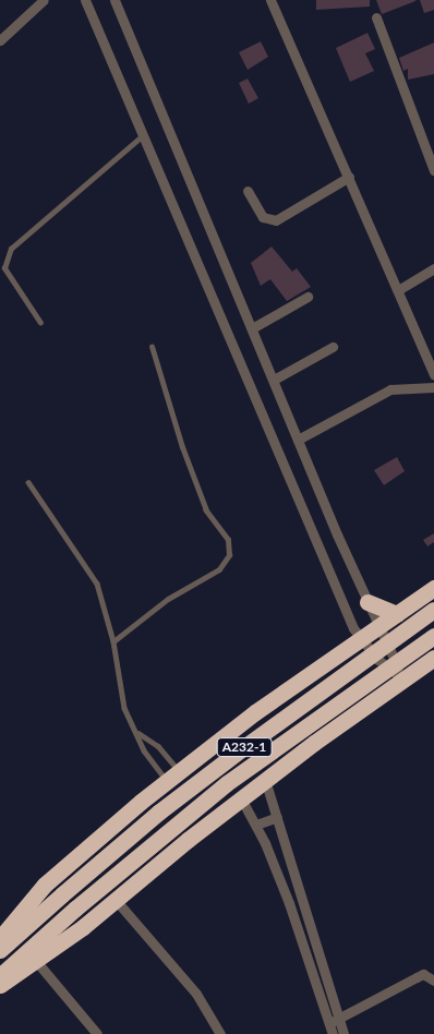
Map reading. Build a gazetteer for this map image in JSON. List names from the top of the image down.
{
  "streets": {
    "highway": ["A232-1"]
  }
}
